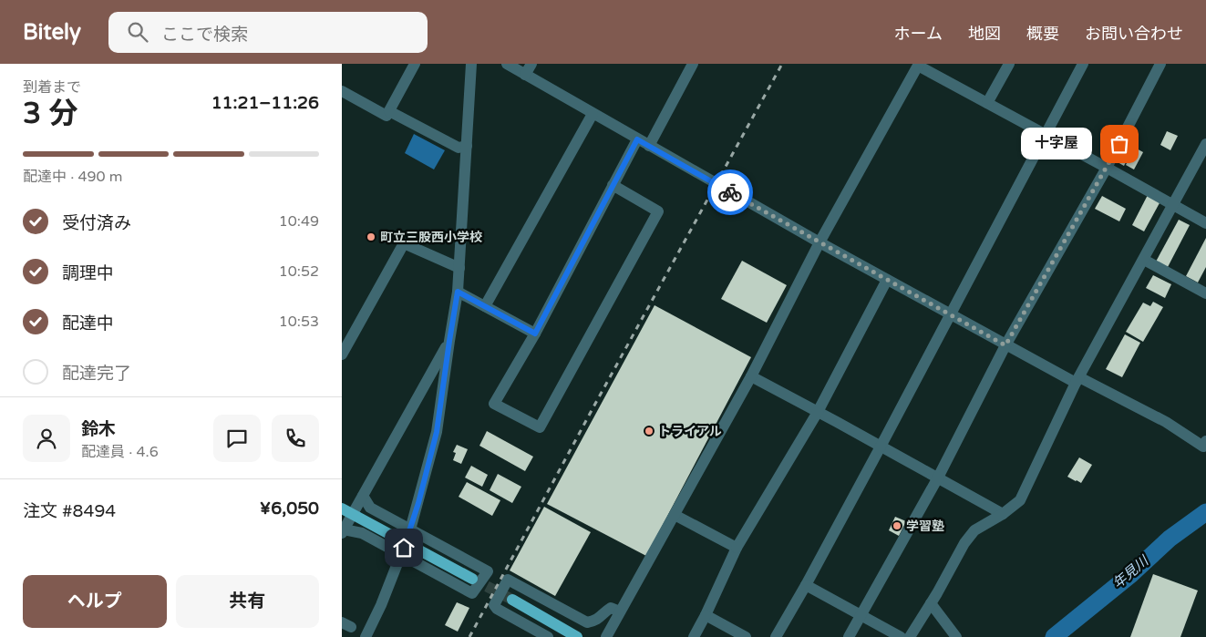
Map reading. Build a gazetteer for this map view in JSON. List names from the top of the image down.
{
  "water": ["年見川"],
  "places": [
    "十字屋",
    "町立三股西小学校",
    "トライアル",
    "学習塾"
  ],
  "page": {
    "header": "Bitely",
    "search": "ここで検索",
    "nav": [
      "ホーム",
      "地図",
      "概要",
      "お問い合わせ"
    ],
    "heading": ["3 分", "到着まで", "11:21–11:26"],
    "panel": [
      "鈴木",
      "配達員 · 4.6",
      "注文 #8494",
      "¥6,050"
    ],
    "bubble": "十字屋",
    "bar": "配達中 · 490 m",
    "list": [
      ["受付済み", "10:49"],
      ["調理中", "10:52"],
      ["配達中", "10:53"],
      "配達完了"
    ],
    "buttons": ["ヘルプ", "共有"]
  }
}
